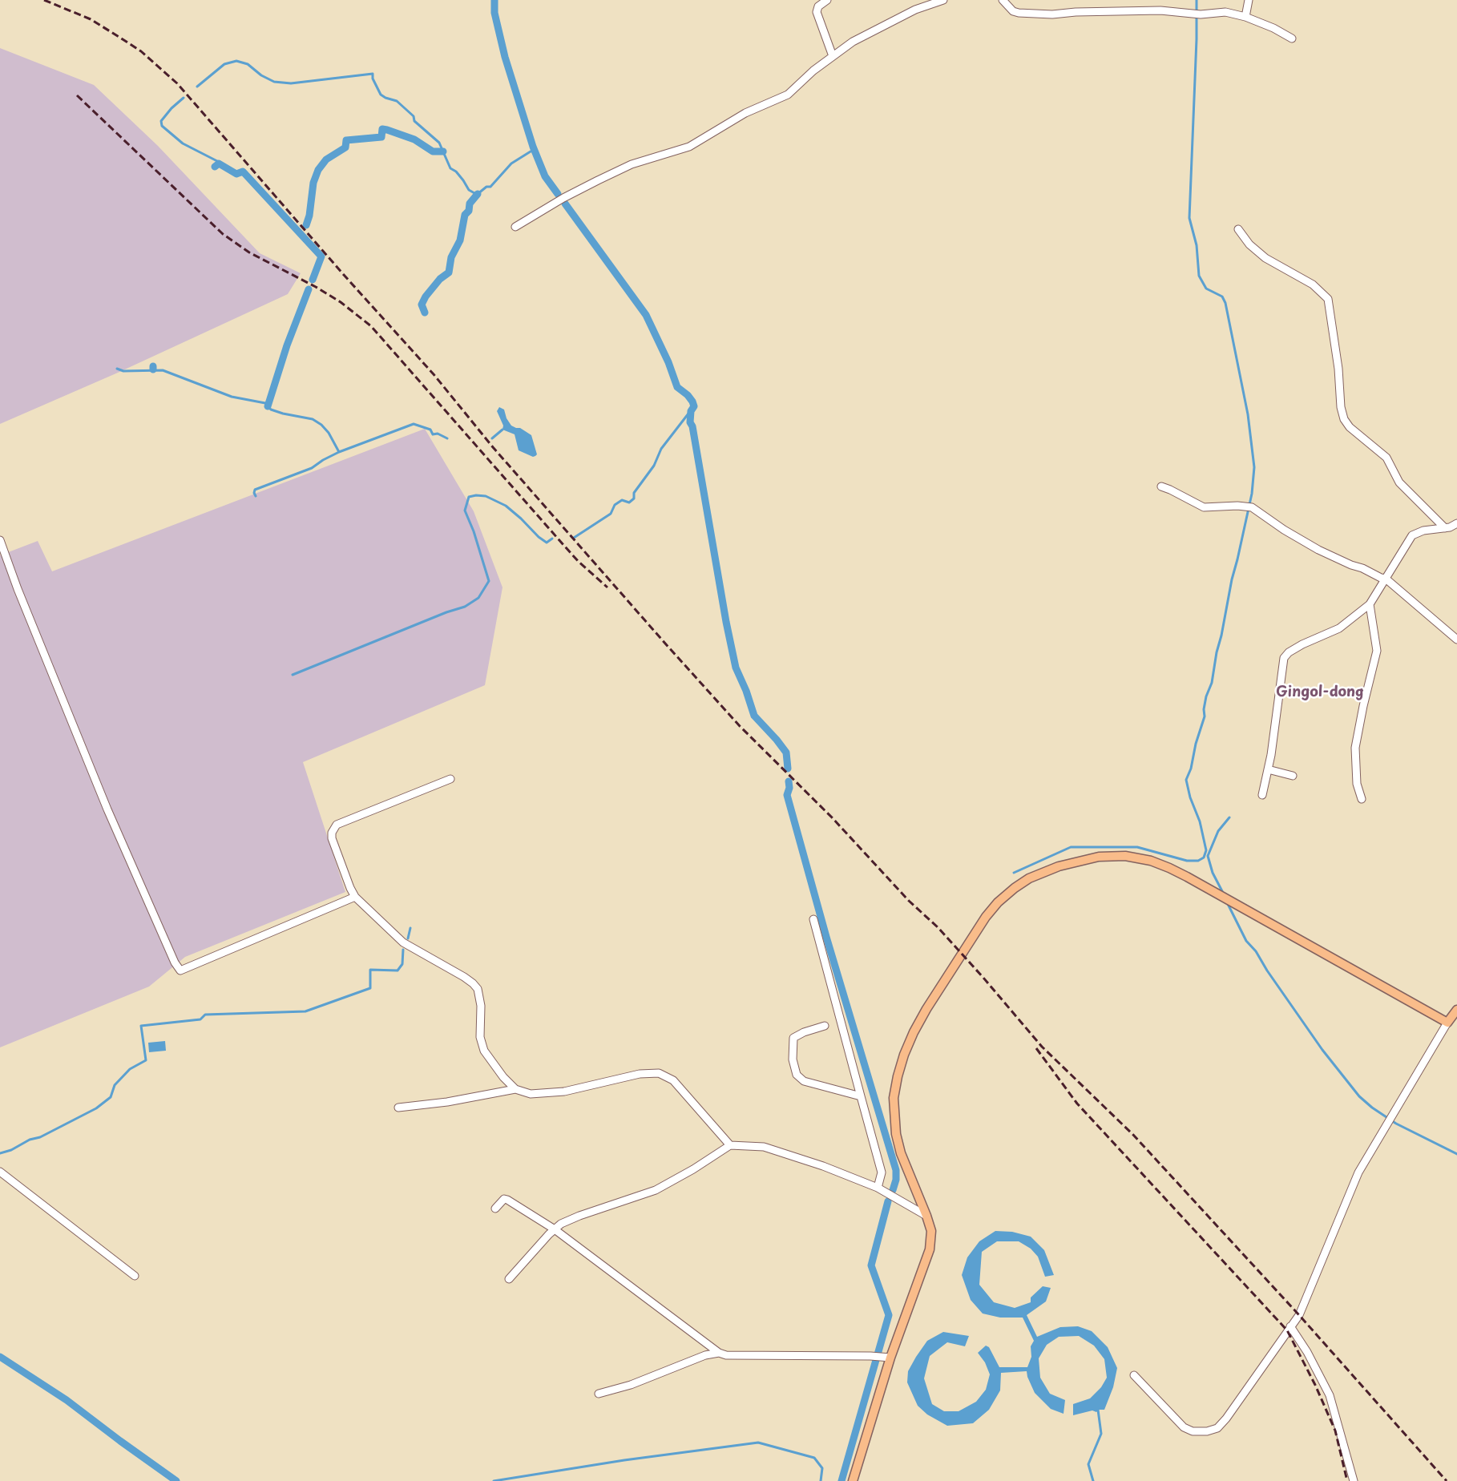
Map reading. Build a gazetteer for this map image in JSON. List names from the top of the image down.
{
  "districts": ["Gingol-dong"]
}
